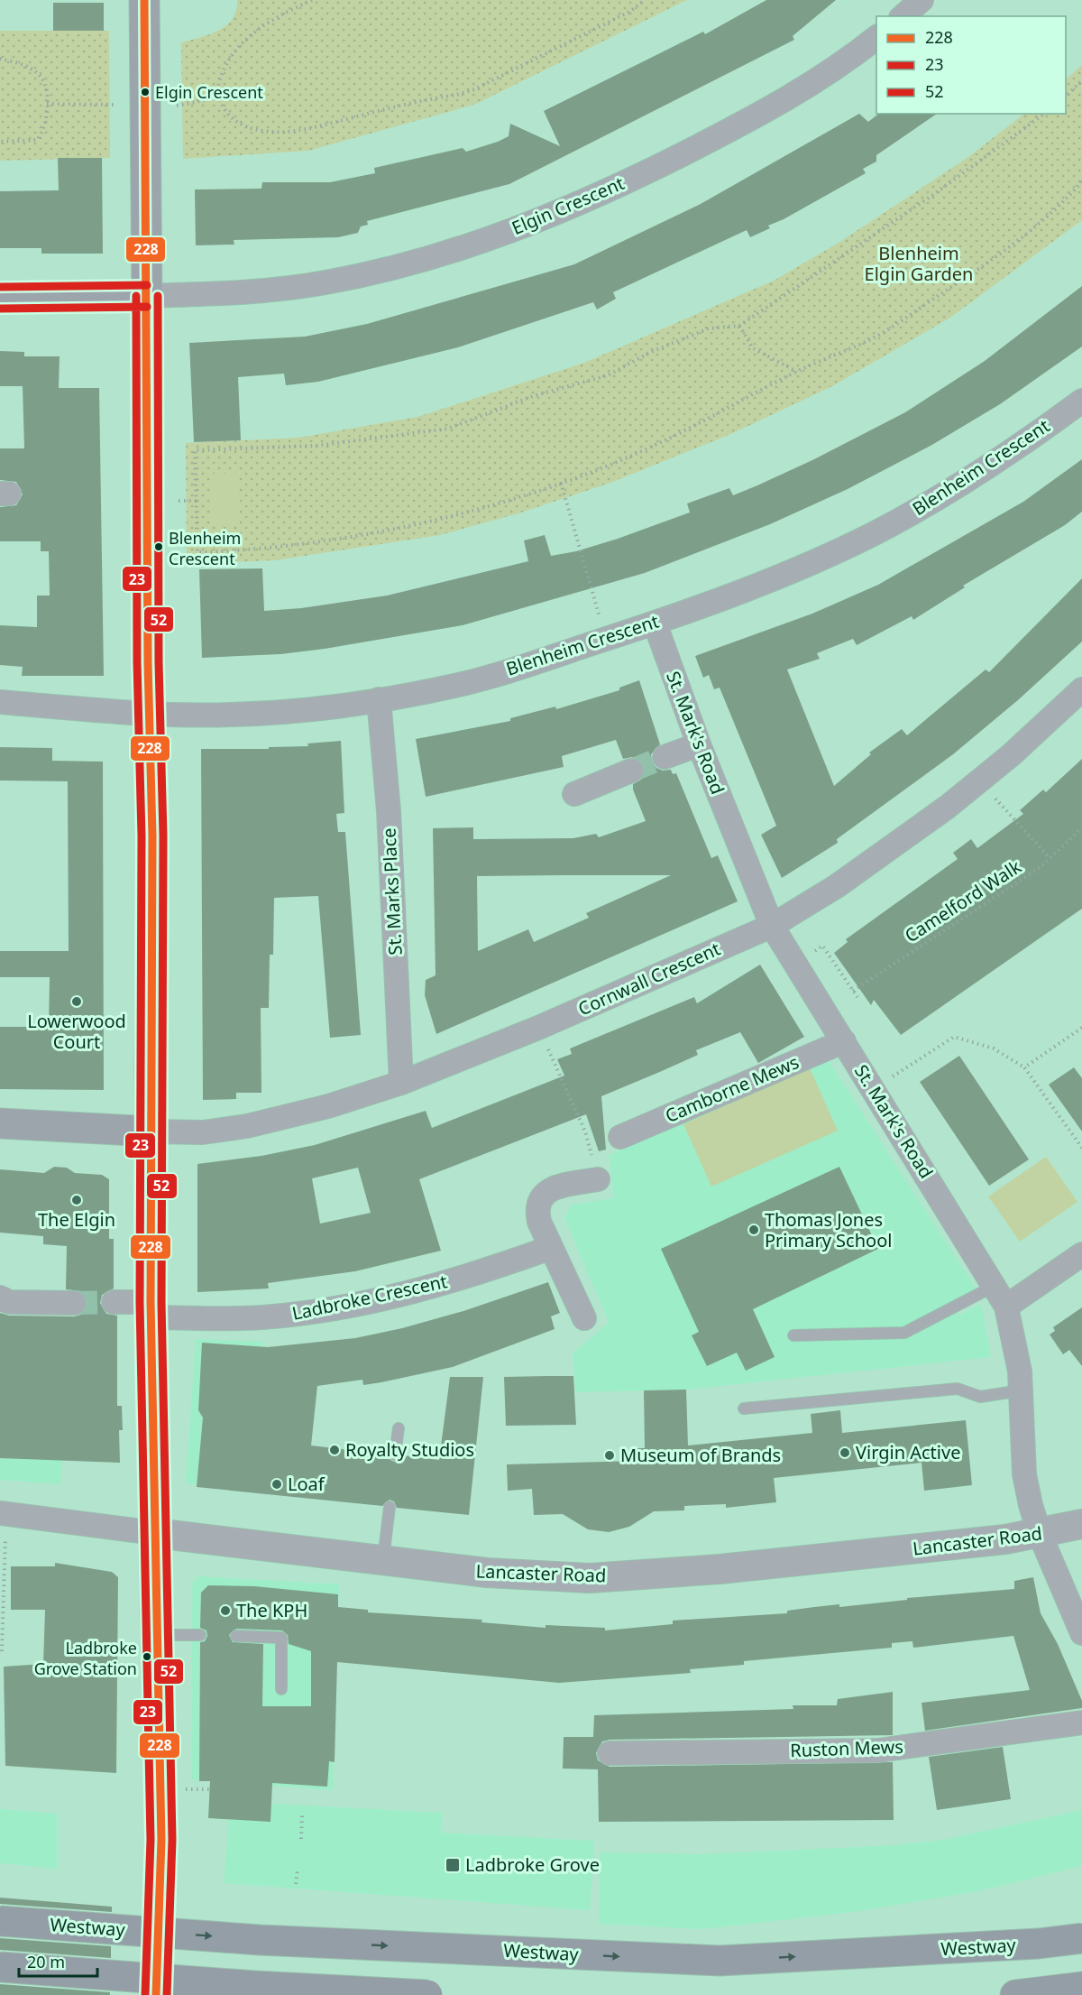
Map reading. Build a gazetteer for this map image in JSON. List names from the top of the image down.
{
  "streets": {
    "highway": ["Westway"],
    "main road": ["Elgin Crescent"],
    "street": [
      "Blenheim Crescent",
      "St. Mark's Road",
      "St. Marks Place",
      "Cornwall Crescent",
      "Camborne Mews",
      "Ladbroke Crescent",
      "Lancaster Road",
      "Ruston Mews"
    ],
    "path": ["Camelford Walk"]
  },
  "crossings": [
    ["Blenheim Crescent", "St. Mark's Road"],
    ["Blenheim Crescent", "St. Marks Place"],
    ["St. Mark's Road", "Cornwall Crescent"],
    ["St. Mark's Road", "Camborne Mews"],
    ["St. Mark's Road", "Lancaster Road"],
    ["St. Marks Place", "Cornwall Crescent"]
  ],
  "parks": ["Blenheim Elgin Garden"],
  "places": {
    "other": [
      "Elgin Crescent",
      "Blenheim Crescent",
      "Lowerwood Court",
      "The Elgin",
      "Thomas Jones Primary School",
      "Royalty Studios",
      "Virgin Active",
      "Museum of Brands",
      "Loaf",
      "The KPH",
      "Ladbroke Grove Station"
    ],
    "transit": ["Ladbroke Grove"]
  },
  "lines": ["transit line 228", "transit line 52", "transit line 23"],
  "legend": ["228", "23", "52"],
  "scale_bar": "20 m"
}
